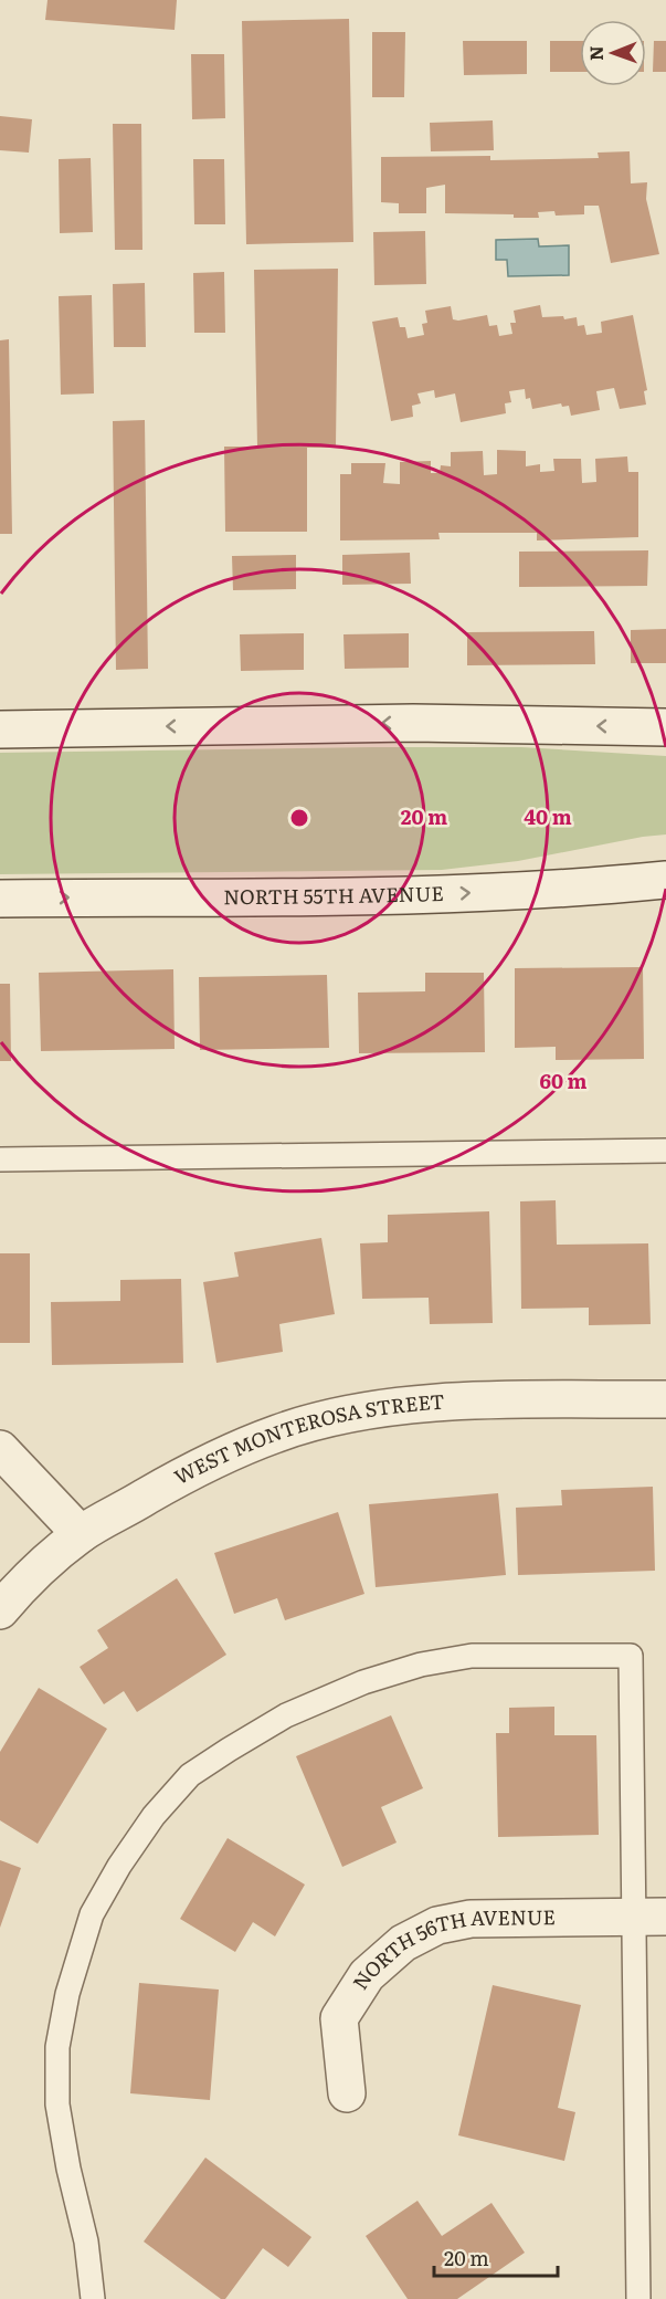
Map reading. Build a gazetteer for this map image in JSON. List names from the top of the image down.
{
  "streets": {
    "street": ["NORTH 55TH AVENUE", "WEST MONTEROSA STREET", "NORTH 56TH AVENUE"]
  },
  "scale_bar": "20 m",
  "north": "left",
  "rings": ["20 m", "40 m", "60 m"]
}
